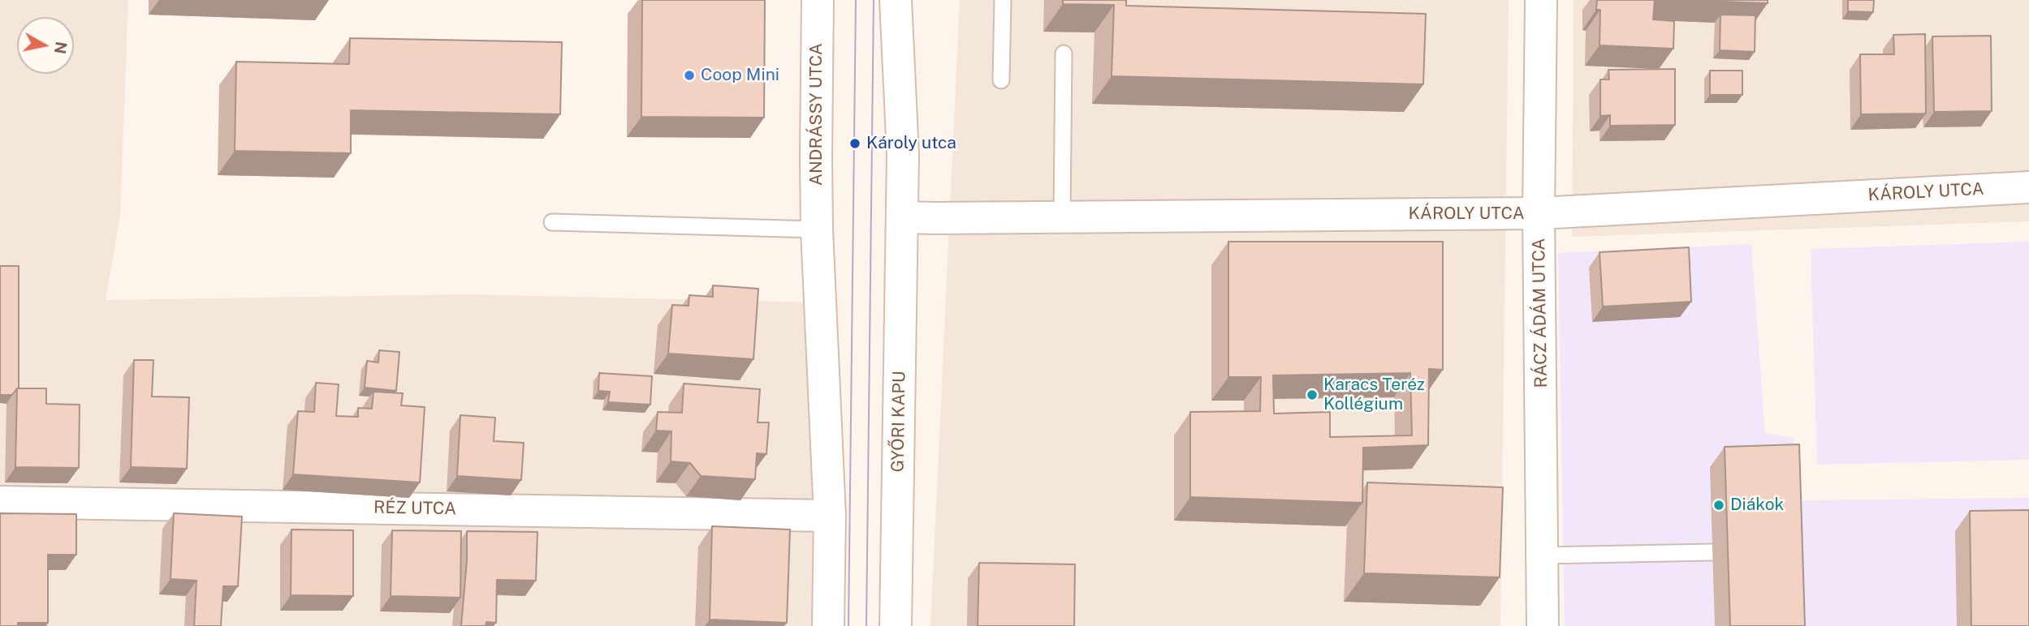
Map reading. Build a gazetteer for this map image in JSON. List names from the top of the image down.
{
  "streets": {
    "street": [
      "ANDRÁSSY UTCA",
      "KÁROLY UTCA",
      "RÁCZ ÁDÁM UTCA",
      "GYŐRI KAPU",
      "RÉZ UTCA"
    ]
  },
  "crossings": [
    ["KÁROLY UTCA", "RÁCZ ÁDÁM UTCA"],
    ["KÁROLY UTCA", "GYŐRI KAPU"]
  ],
  "places": [
    "Coop Mini",
    "Károly utca",
    "Karacs Teréz Kollégium",
    "Diákok"
  ],
  "north": "right"
}
